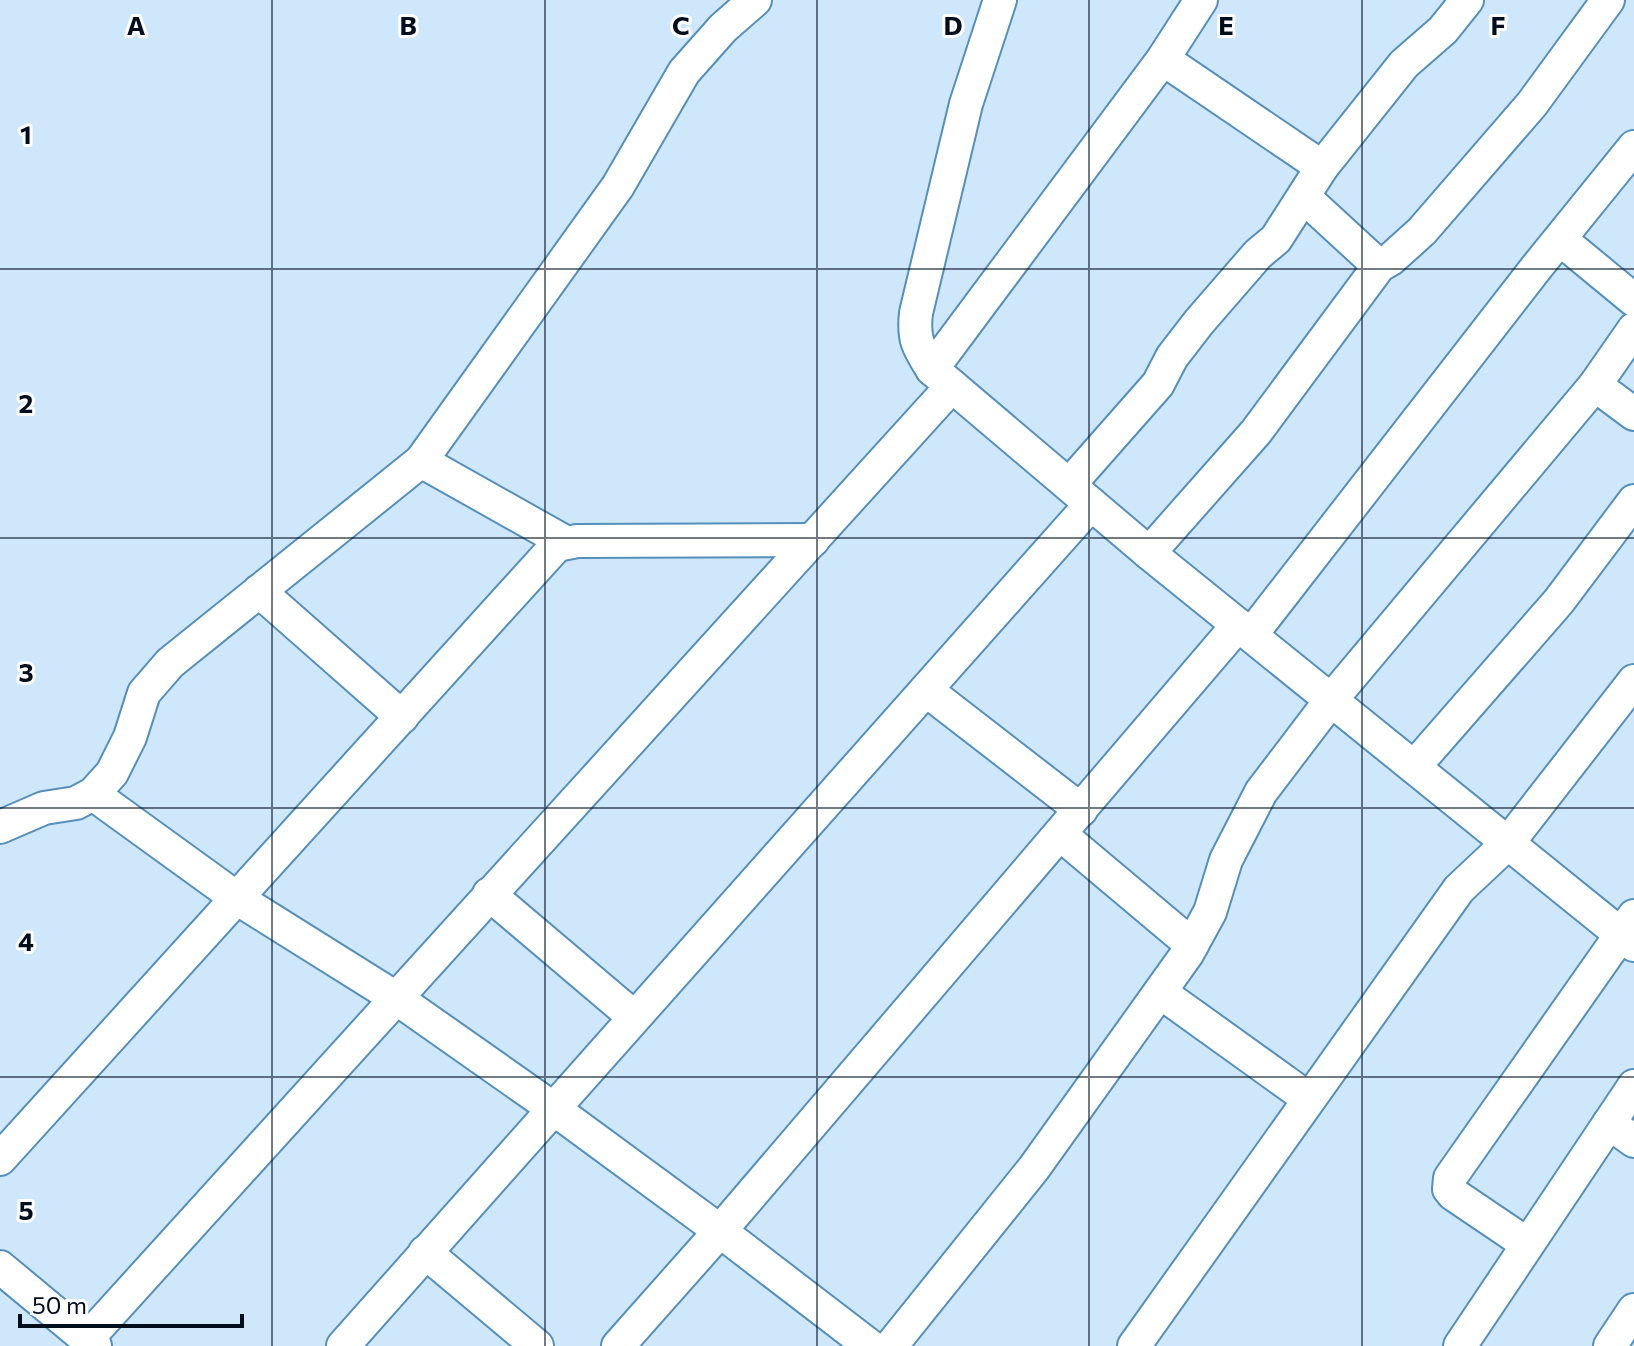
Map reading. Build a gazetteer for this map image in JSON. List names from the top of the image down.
{
  "scale_bar": "50 m",
  "grid": {
    "columns": [
      "A",
      "B",
      "C",
      "D",
      "E",
      "F"
    ],
    "rows": [
      "1",
      "2",
      "3",
      "4",
      "5"
    ]
  }
}
